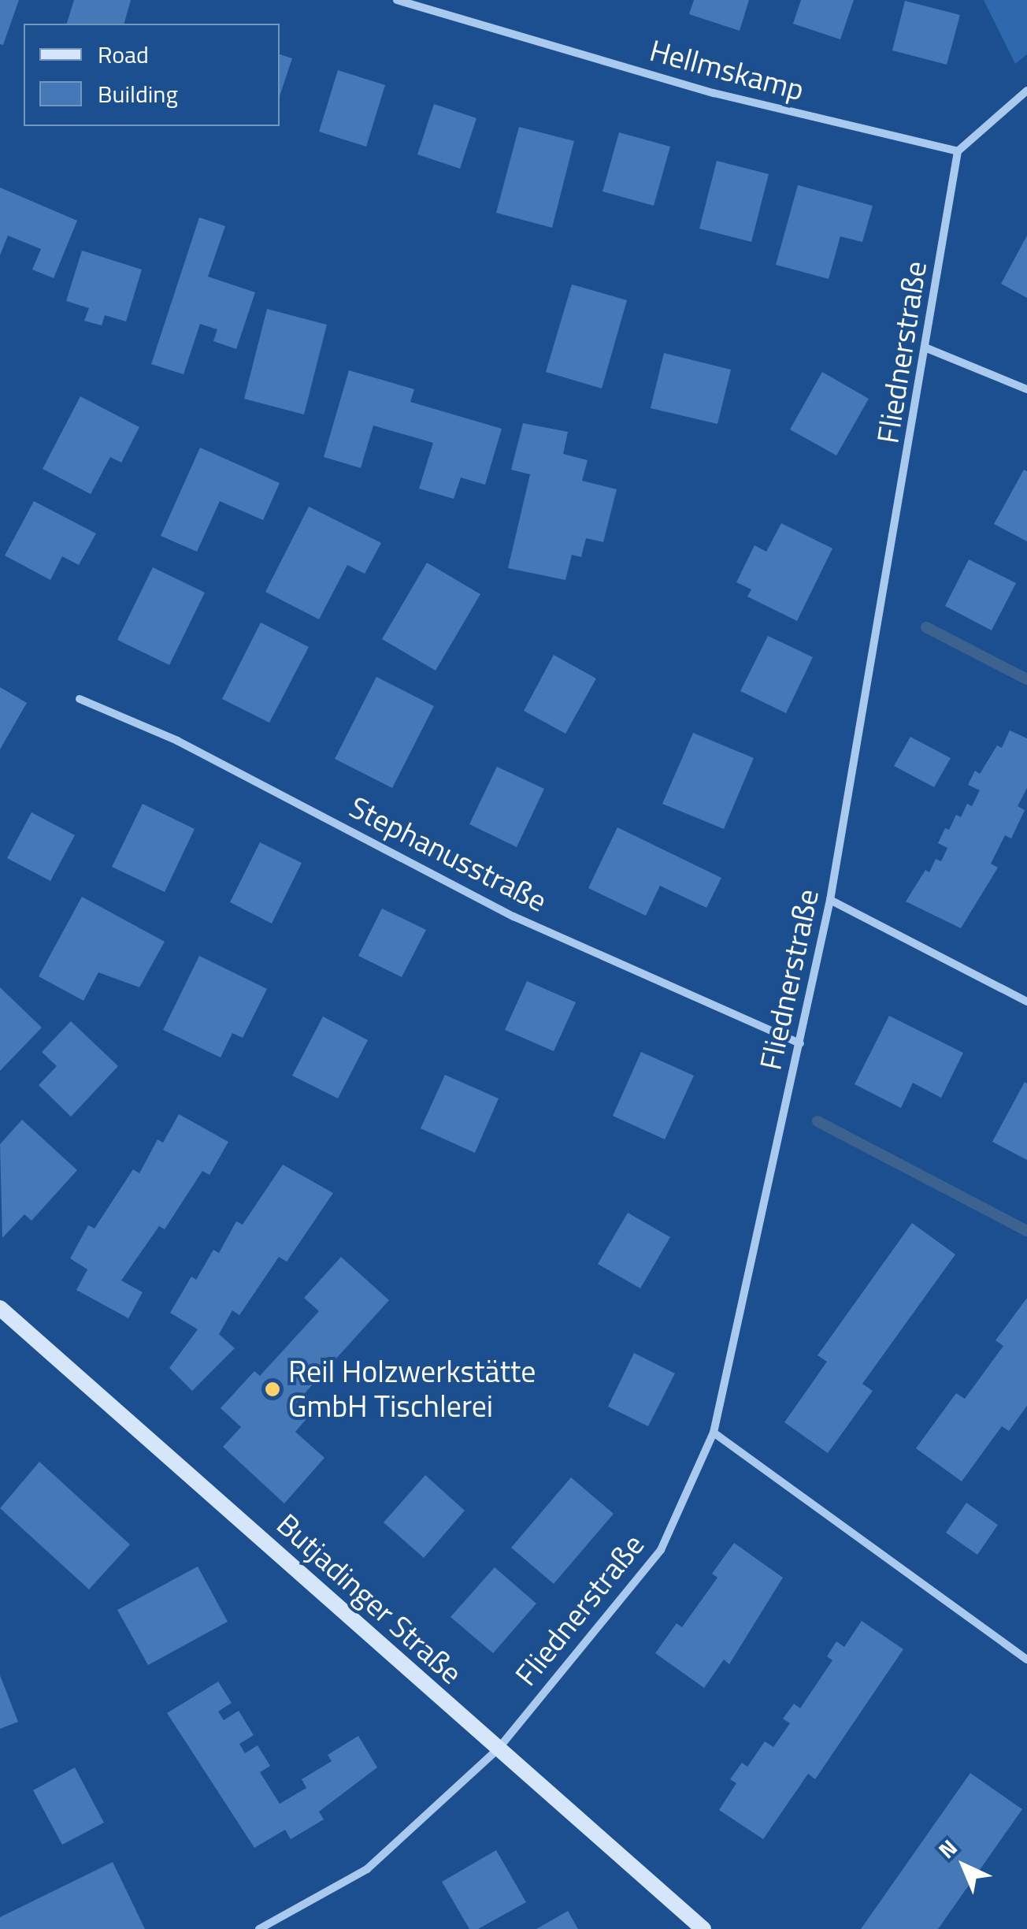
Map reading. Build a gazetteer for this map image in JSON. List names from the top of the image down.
{
  "streets": {
    "street": [
      "Hellmskamp",
      "Fliednerstraße",
      "Stephanusstraße",
      "Butjadinger Straße"
    ]
  },
  "crossings": [
    ["Hellmskamp", "Fliednerstraße"],
    ["Fliednerstraße", "Stephanusstraße"],
    ["Fliednerstraße", "Butjadinger Straße"]
  ],
  "places": ["Reil Holzwerkstätte GmbH Tischlerei"],
  "legend": ["Road", "Building"],
  "north": "top left"
}
